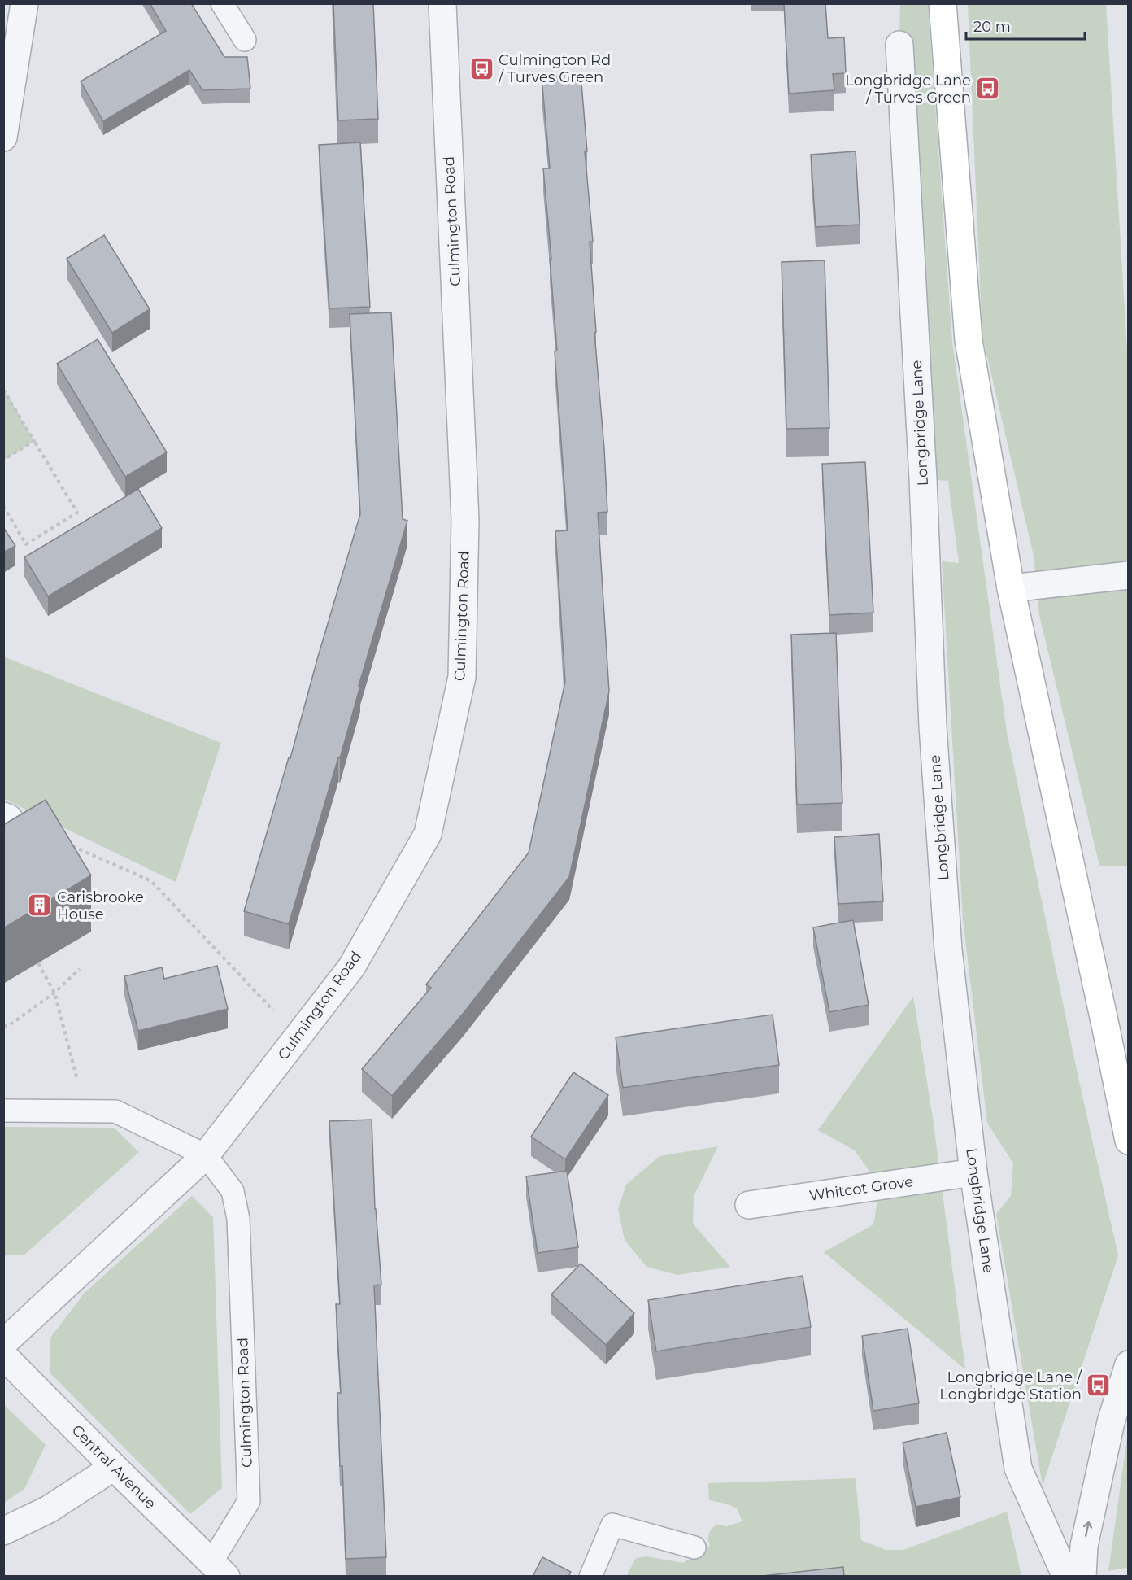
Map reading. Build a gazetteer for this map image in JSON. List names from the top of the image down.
{
  "streets": {
    "street": [
      "Culmington Road",
      "Longbridge Lane",
      "Whitcot Grove",
      "Central Avenue"
    ]
  },
  "crossings": [
    ["Culmington Road", "Central Avenue"],
    ["Longbridge Lane", "Whitcot Grove"]
  ],
  "places": {
    "bus stop": ["Culmington Rd / Turves Green", "Longbridge Lane / Turves Green", "Longbridge Lane / Longbridge Station"],
    "building": ["Carisbrooke House"]
  },
  "scale_bar": "20 m"
}
